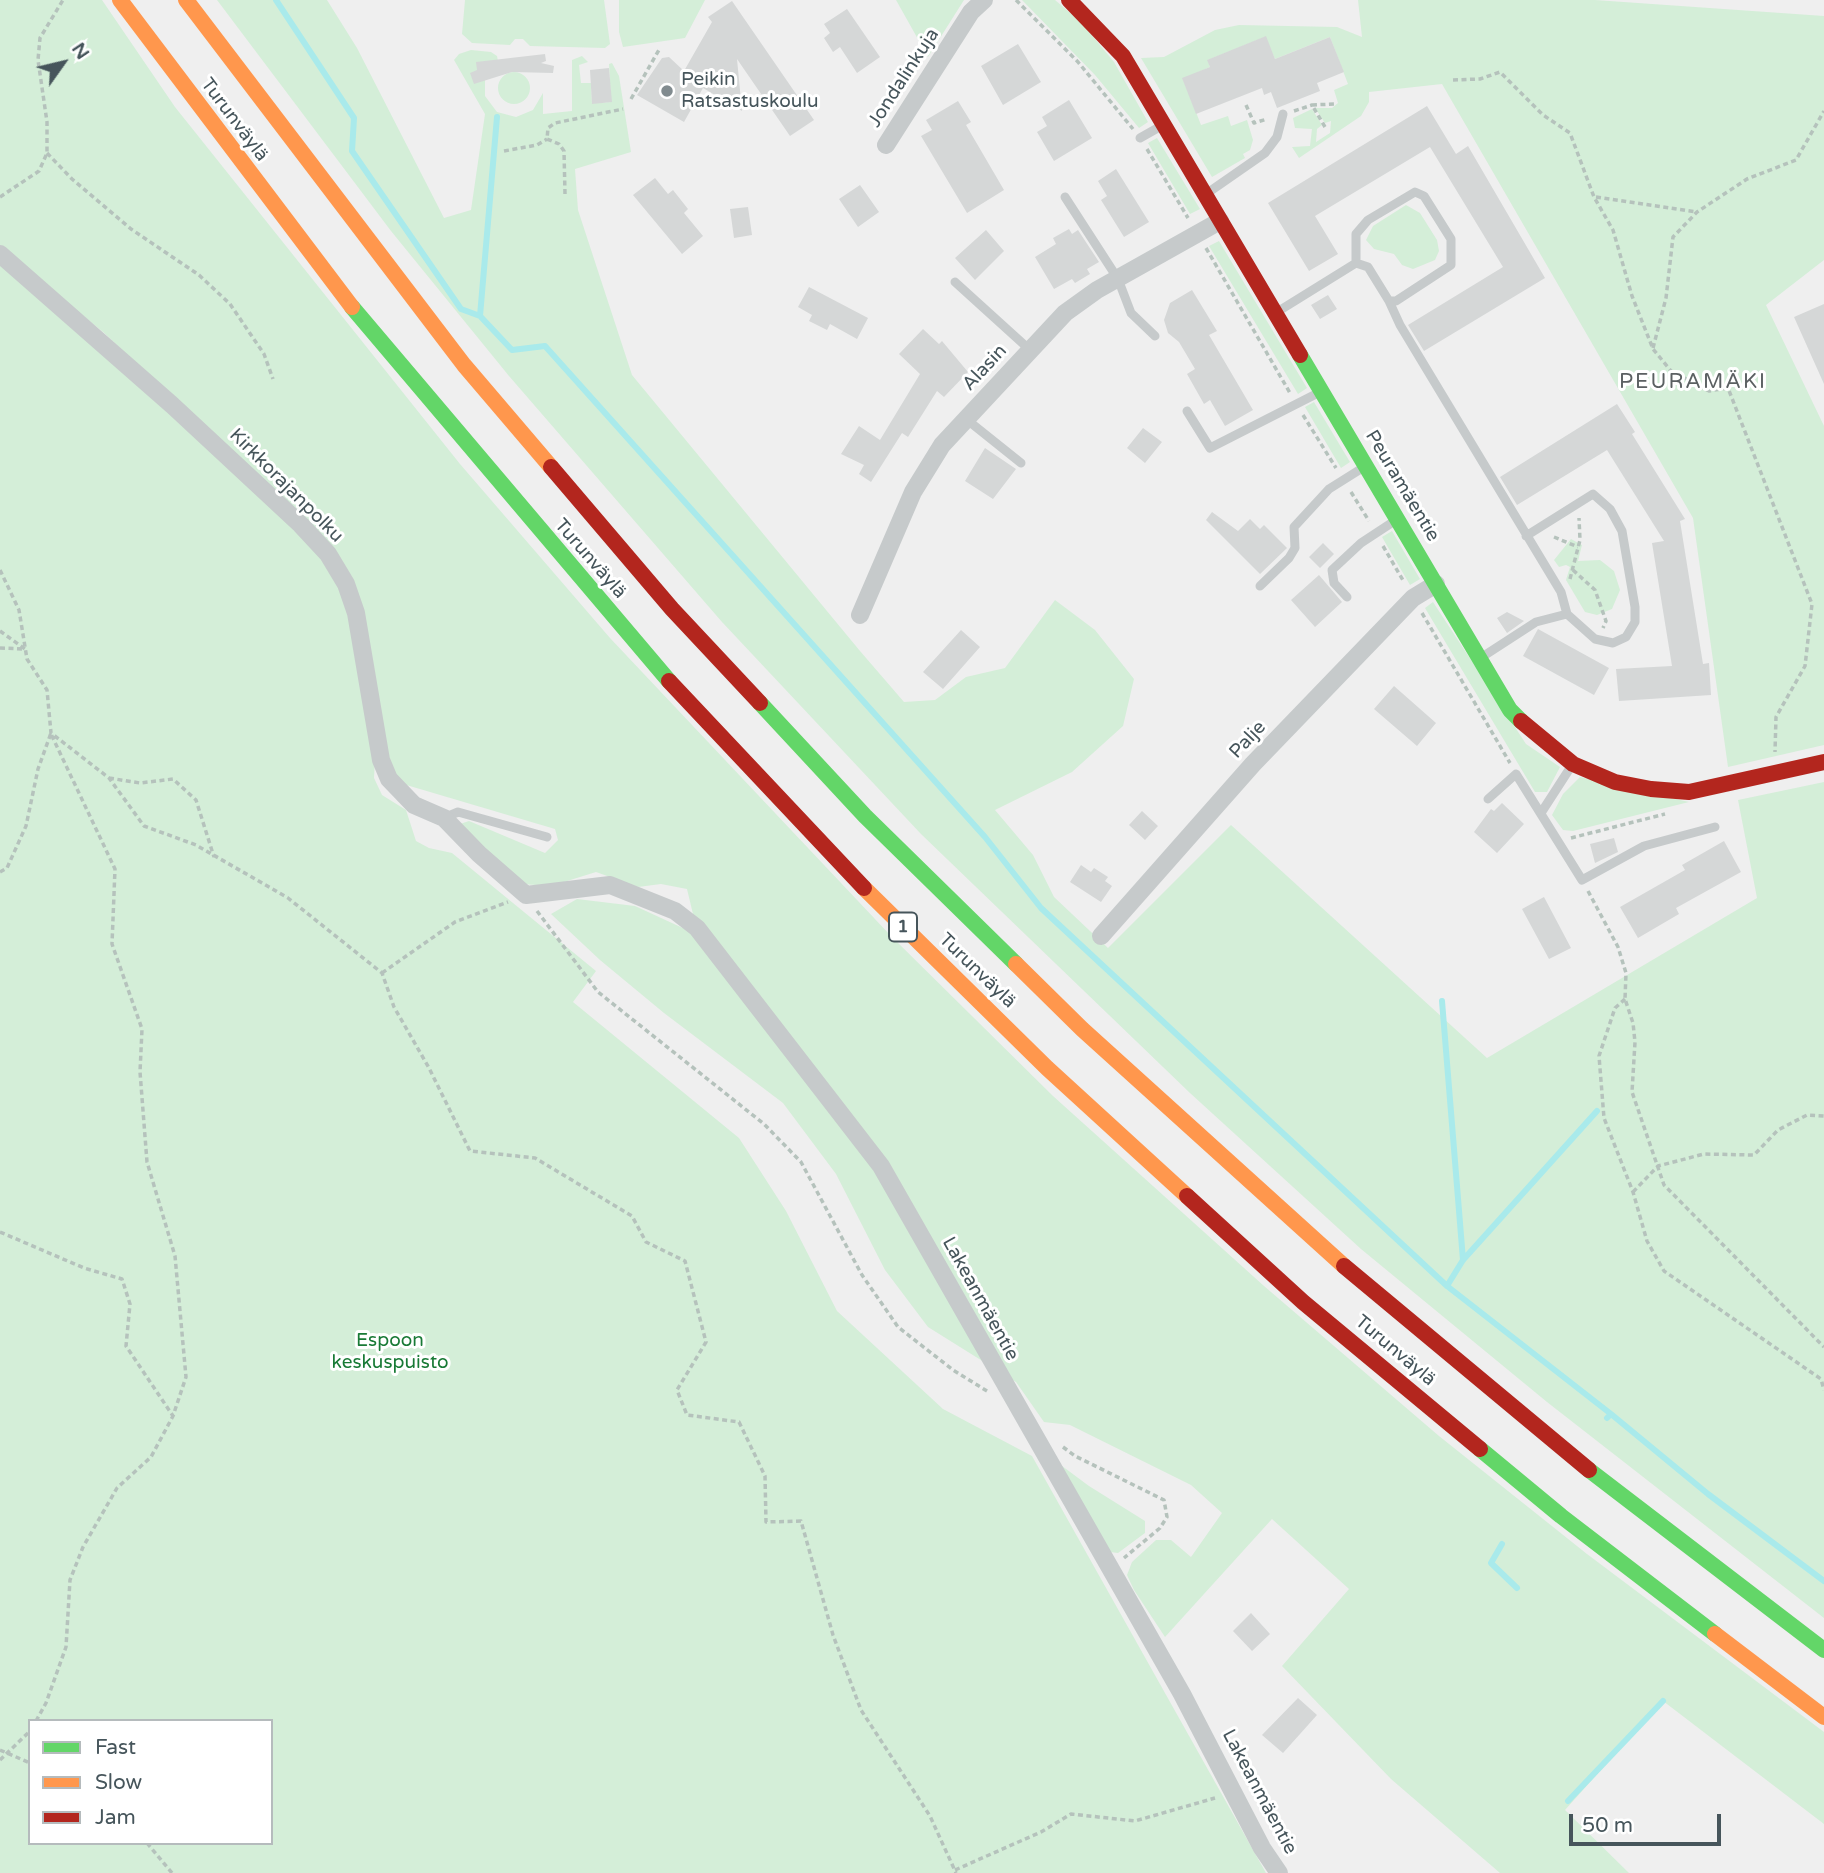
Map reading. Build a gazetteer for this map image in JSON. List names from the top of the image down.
{
  "streets": {
    "main road": ["Turunväylä", "Peuramäentie", "1"],
    "street": [
      "Jondalinkuja",
      "Alasin",
      "Kirkkorajanpolku",
      "Palje",
      "Lakeanmäentie"
    ]
  },
  "crossings": [
    ["Alasin", "Peuramäentie"],
    ["Kirkkorajanpolku", "Lakeanmäentie"],
    ["Peuramäentie", "Palje"]
  ],
  "districts": ["PEURAMÄKI"],
  "parks": ["Espoon keskuspuisto"],
  "places": ["Peikin Ratsastuskoulu"],
  "legend": ["Fast", "Slow", "Jam"],
  "scale_bar": "50 m",
  "north": "top right"
}
